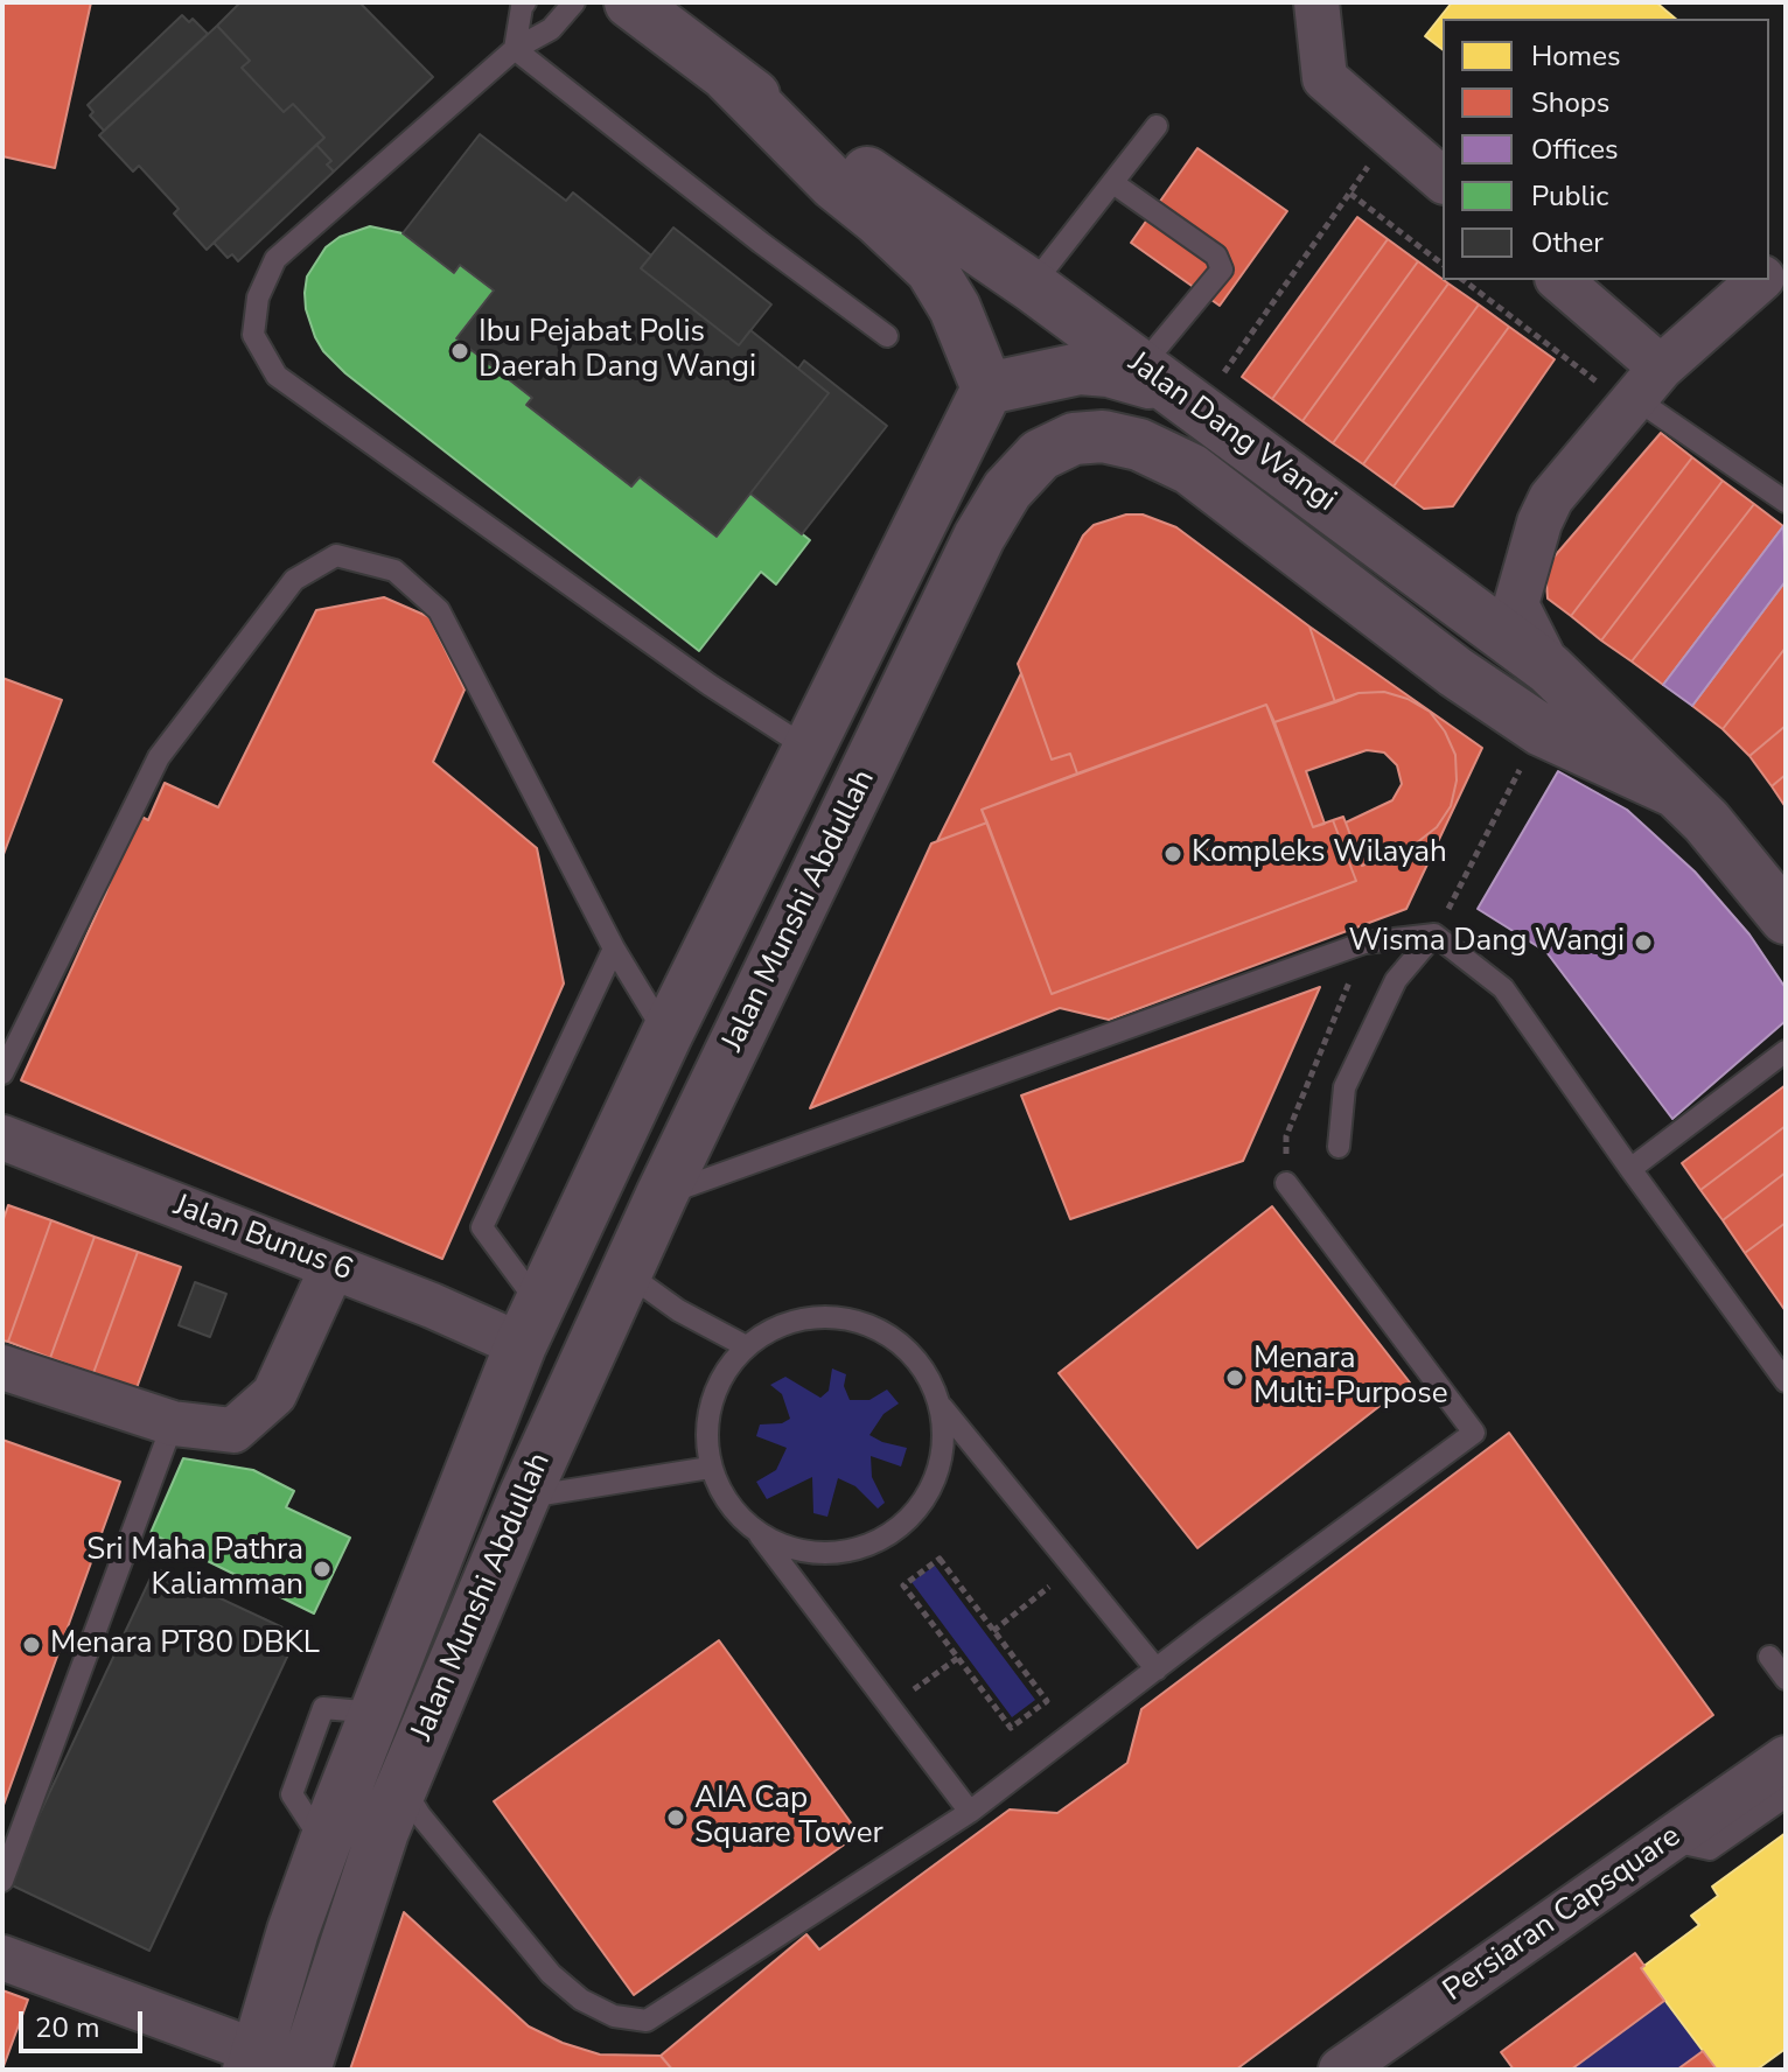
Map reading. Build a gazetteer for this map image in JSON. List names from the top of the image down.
{
  "streets": {
    "street": [
      "Jalan Dang Wangi",
      "Jalan Munshi Abdullah",
      "Jalan Bunus 6",
      "Persiaran Capsquare"
    ]
  },
  "crossings": [
    ["Jalan Dang Wangi", "Jalan Munshi Abdullah"],
    ["Jalan Munshi Abdullah", "Jalan Bunus 6"]
  ],
  "places": [
    "Ibu Pejabat Polis Daerah Dang Wangi",
    "Kompleks Wilayah",
    "Wisma Dang Wangi",
    "Menara Multi-Purpose",
    "Sri Maha Pathra Kaliamman",
    "Menara PT80 DBKL",
    "AIA Cap Square Tower"
  ],
  "legend": [
    "Homes",
    "Shops",
    "Offices",
    "Public",
    "Other"
  ],
  "scale_bar": "20 m"
}
